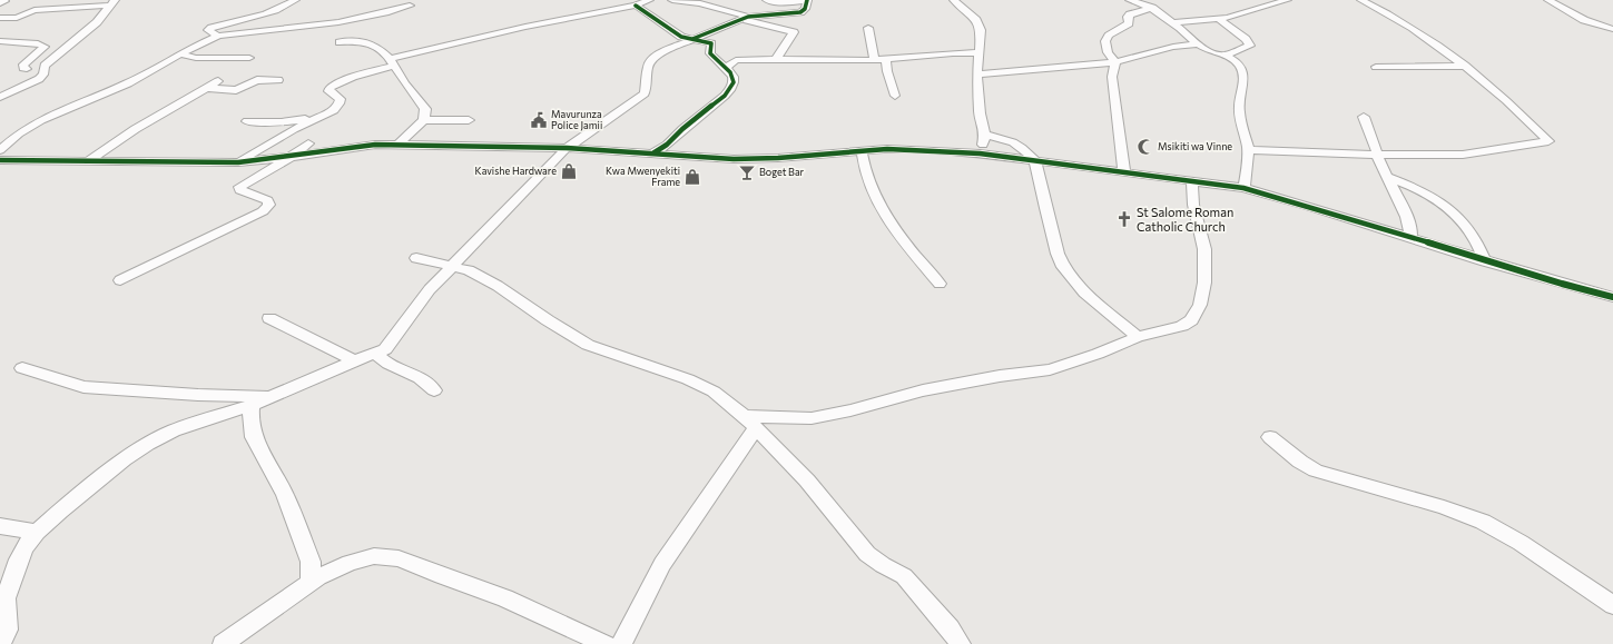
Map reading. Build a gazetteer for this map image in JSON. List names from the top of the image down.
{
  "places": {
    "public building": ["Mavurunza Police Jamii"],
    "mosque": ["Msikiti wa Vinne"],
    "shop": ["Kavishe Hardware", "Kwa Mwenyekiti Frame"],
    "bar": ["Boget Bar"],
    "church": ["St Salome Roman Catholic Church"]
  }
}
